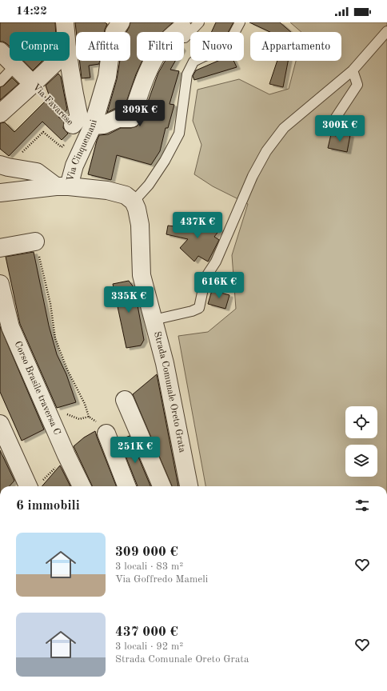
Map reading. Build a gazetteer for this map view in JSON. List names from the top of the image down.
{
  "streets": {
    "street": [
      "Via Favarese",
      "Via Cinquemani",
      "Corso Brasile traversa C",
      "Strada Comunale Oreto Grata"
    ]
  },
  "page": {
    "status": "14:22",
    "chip": [
      "Compra",
      "Affitta",
      "Filtri",
      "Nuovo",
      "Appartamento"
    ],
    "price": [
      "309K €",
      "300K €",
      "437K €",
      "616K €",
      "335K €",
      "251K €"
    ],
    "heading": "6 immobili",
    "list": [
      {
        "name": "309 000 €",
        "note": "3 locali · 83 m² · Via Goffredo Mameli"
      },
      {
        "name": "437 000 €",
        "note": "3 locali · 92 m² · Strada Comunale Oreto Grata"
      }
    ]
  }
}
